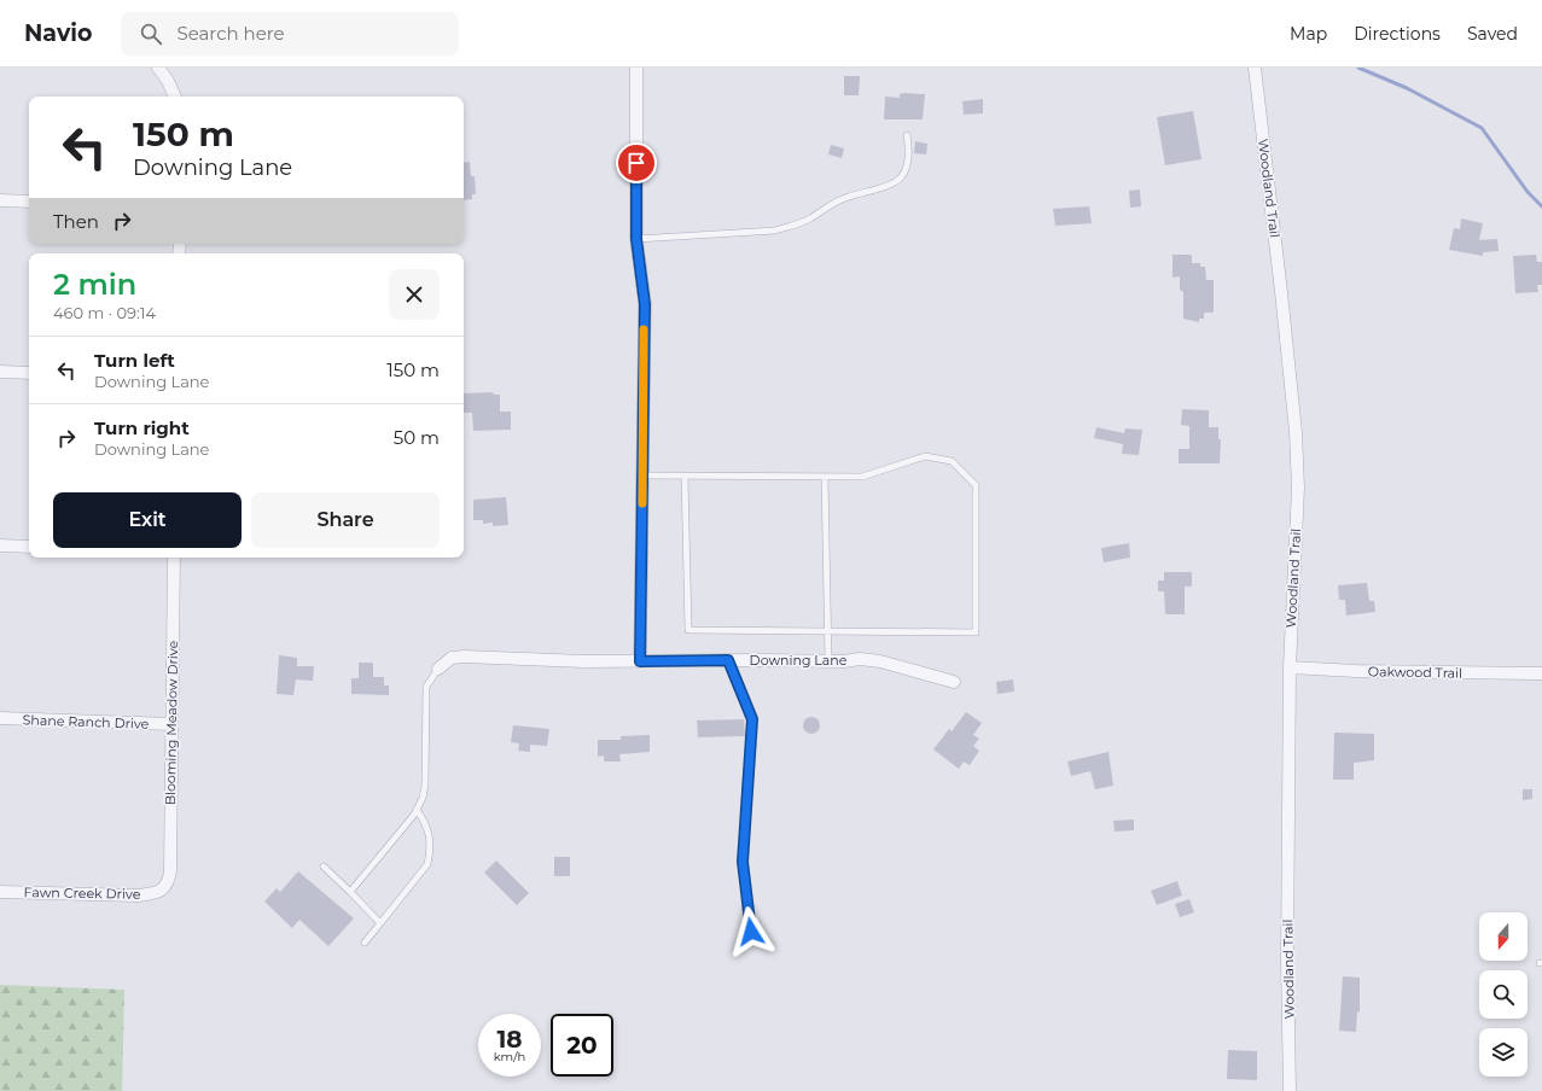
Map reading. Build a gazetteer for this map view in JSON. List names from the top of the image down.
{
  "streets": {
    "street": [
      "Woodland Trail",
      "Downing Lane",
      "Oakwood Trail",
      "Shane Ranch Drive",
      "Blooming Meadow Drive",
      "Fawn Creek Drive"
    ]
  },
  "crossings": [
    ["Woodland Trail", "Oakwood Trail"],
    ["Shane Ranch Drive", "Blooming Meadow Drive"],
    ["Blooming Meadow Drive", "Fawn Creek Drive"]
  ],
  "north": "bottom",
  "page": {
    "header": "Navio",
    "search": "Search here",
    "nav": ["Map", "Directions", "Saved"],
    "turn": ["150 m", "Downing Lane"],
    "then": "Then",
    "heading": ["2 min", "460 m · 09:14"],
    "list": [
      {
        "name": "Turn left",
        "note": "Downing Lane",
        "value": "150 m"
      },
      {
        "name": "Turn right",
        "note": "Downing Lane",
        "value": "50 m"
      }
    ],
    "buttons": ["Exit", "Share"],
    "speed": "18 km/h",
    "limit": "20"
  }
}
